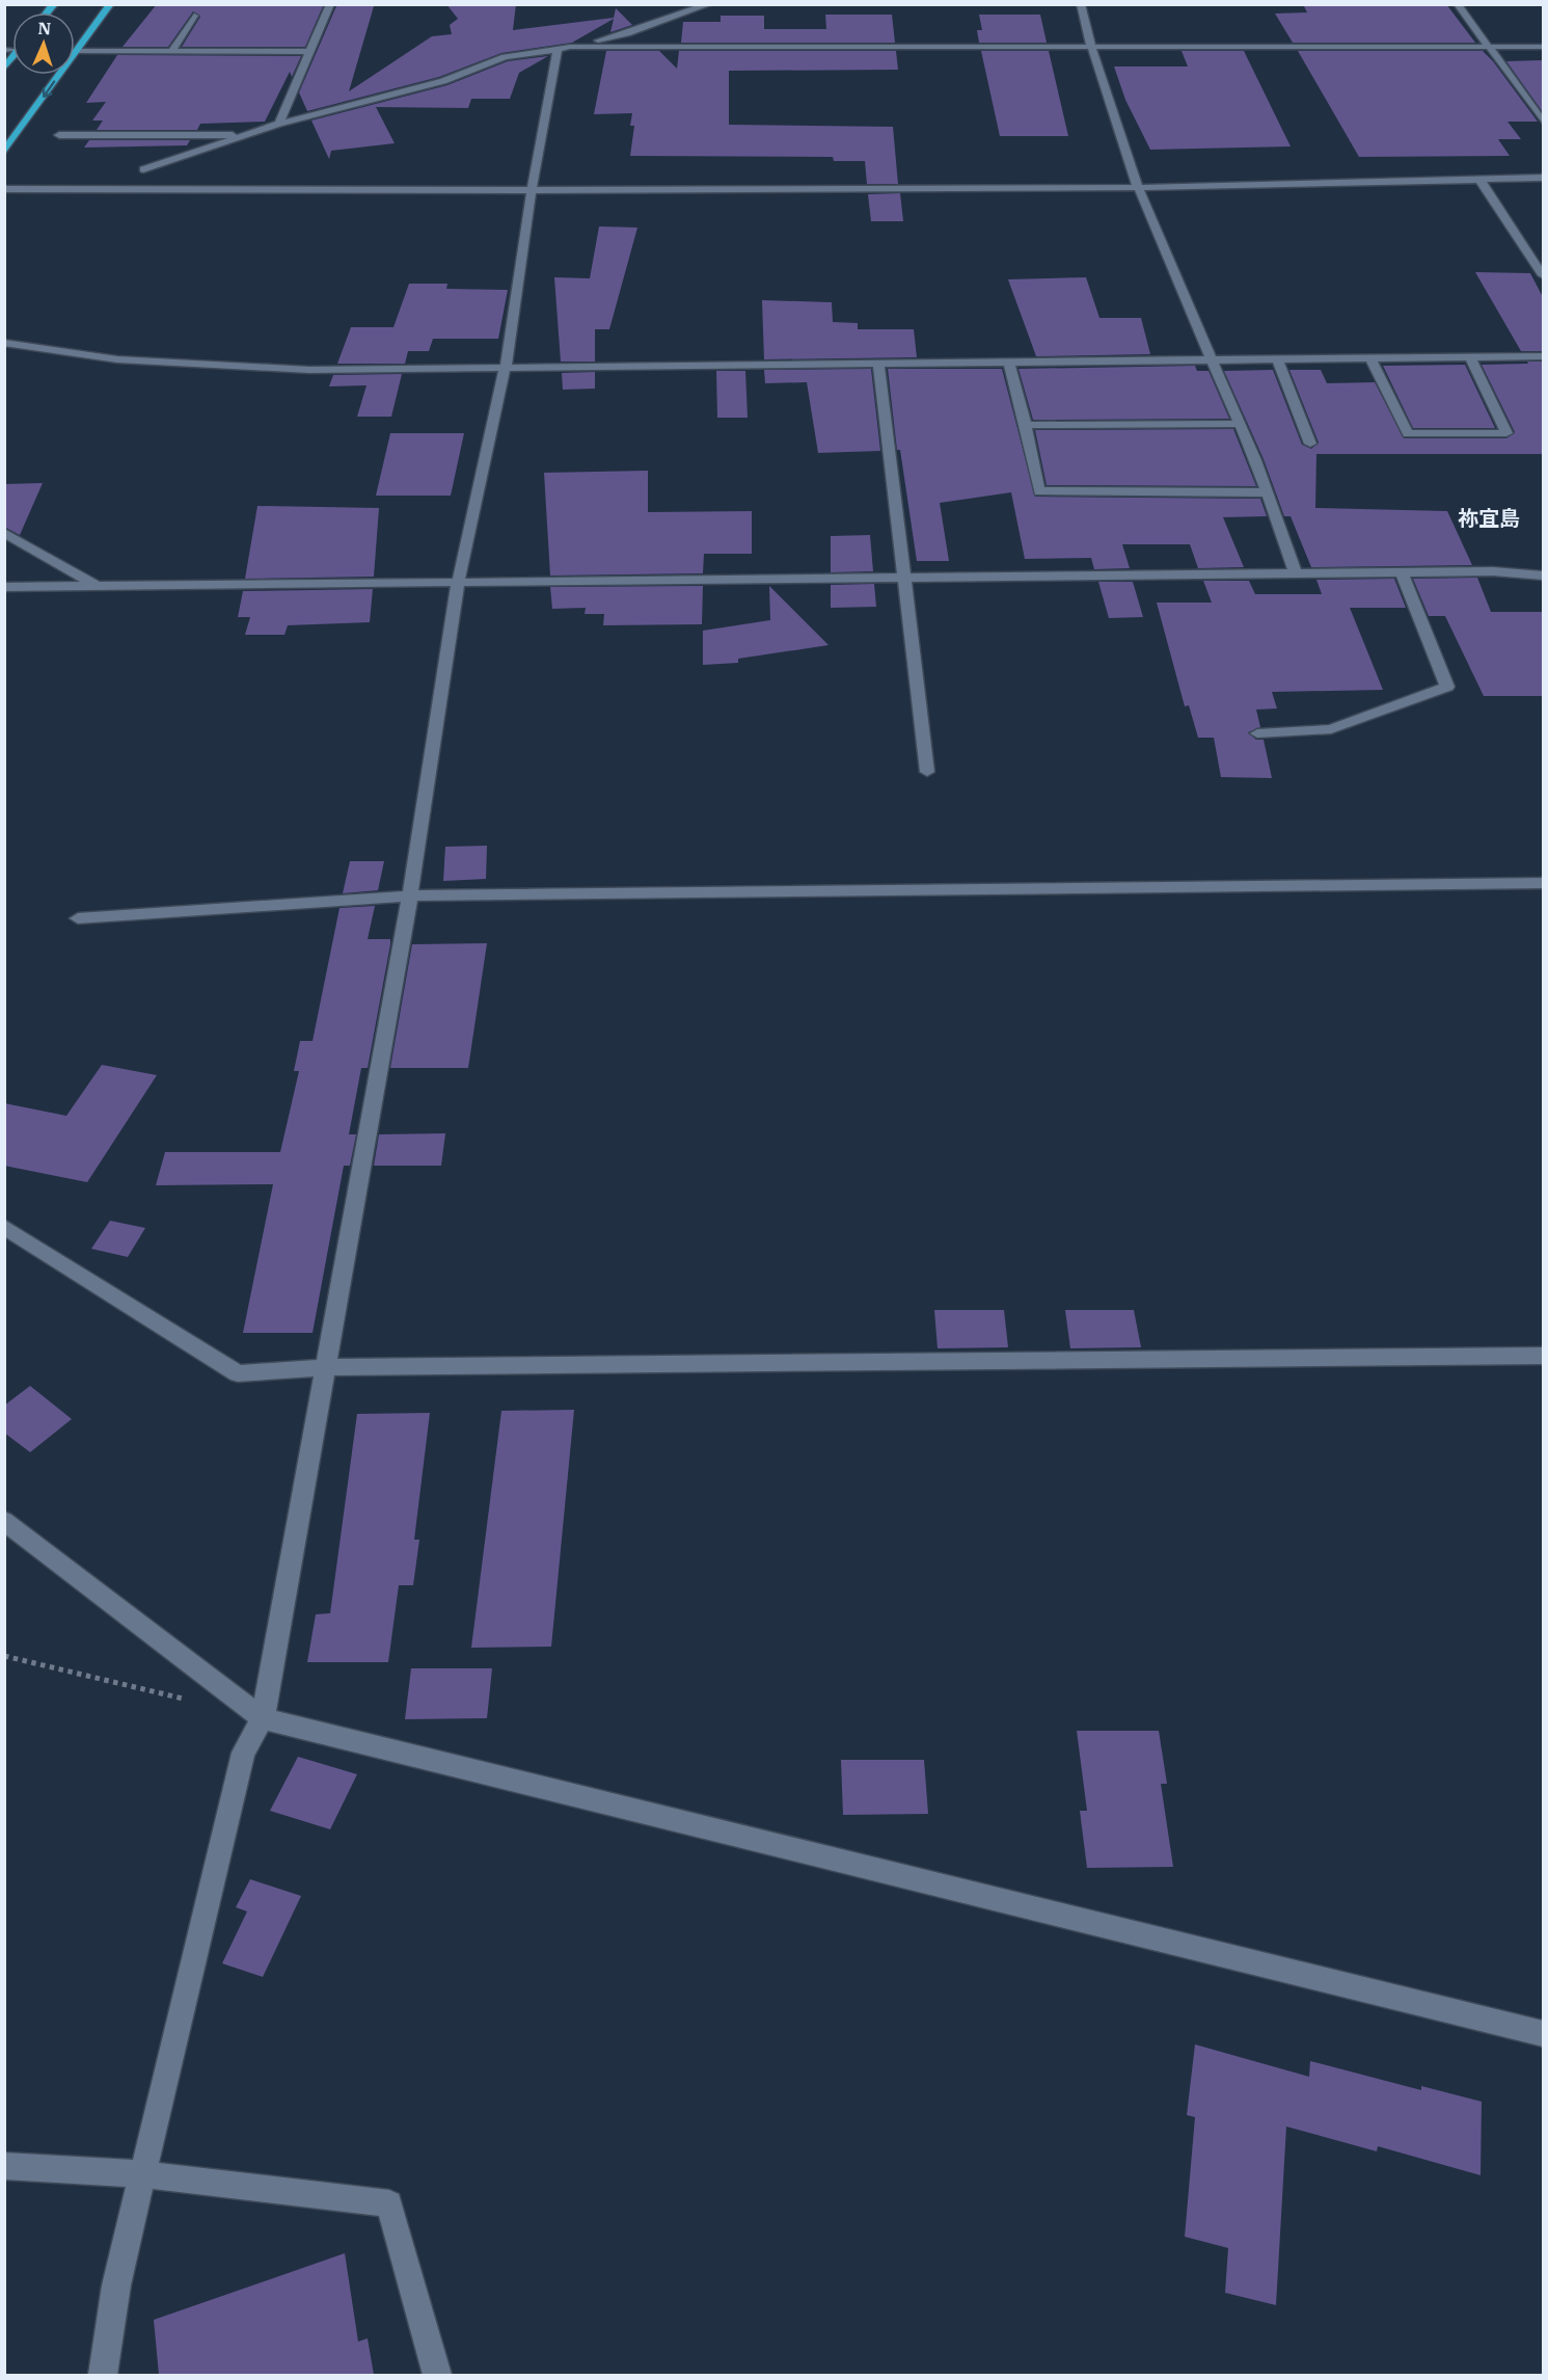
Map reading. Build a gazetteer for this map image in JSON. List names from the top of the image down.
{
  "districts": ["祢宜島"],
  "north": "top"
}
